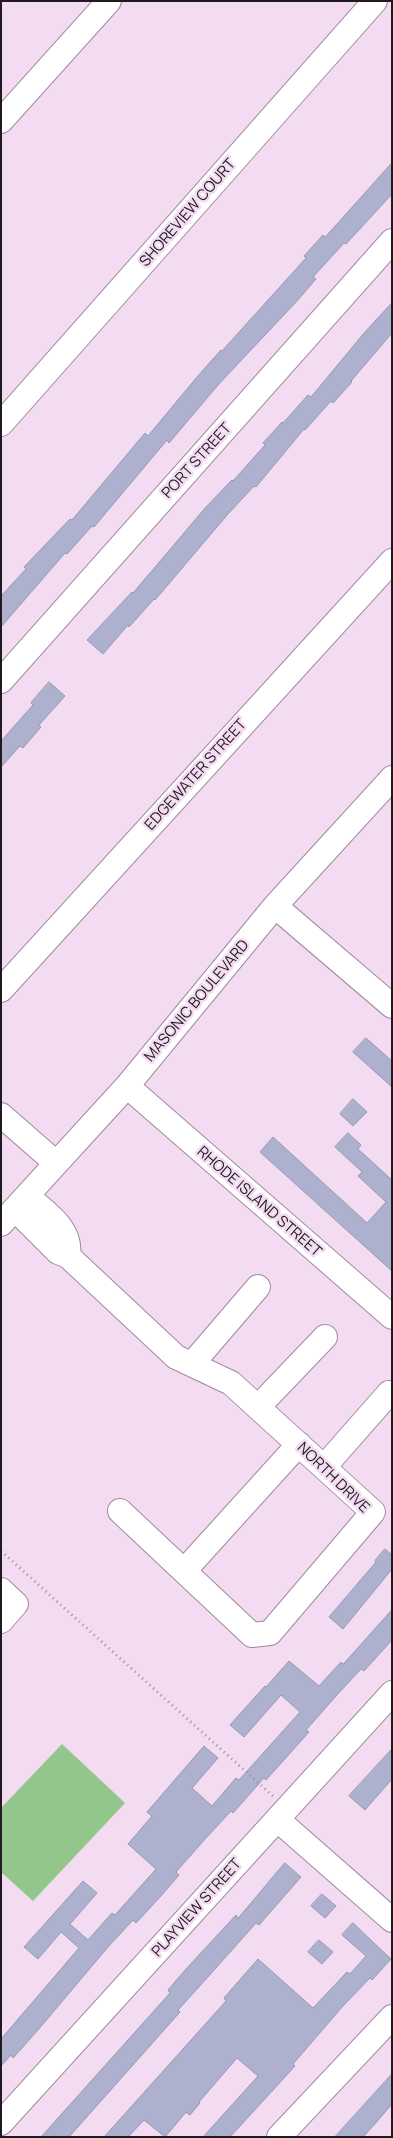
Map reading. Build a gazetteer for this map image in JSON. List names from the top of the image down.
{
  "streets": {
    "street": [
      "SHOREVIEW COURT",
      "PORT STREET",
      "EDGEWATER STREET",
      "MASONIC BOULEVARD",
      "RHODE ISLAND STREET",
      "NORTH DRIVE",
      "PLAYVIEW STREET"
    ]
  },
  "crossings": [
    ["MASONIC BOULEVARD", "RHODE ISLAND STREET"],
    ["MASONIC BOULEVARD", "NORTH DRIVE"]
  ]
}
